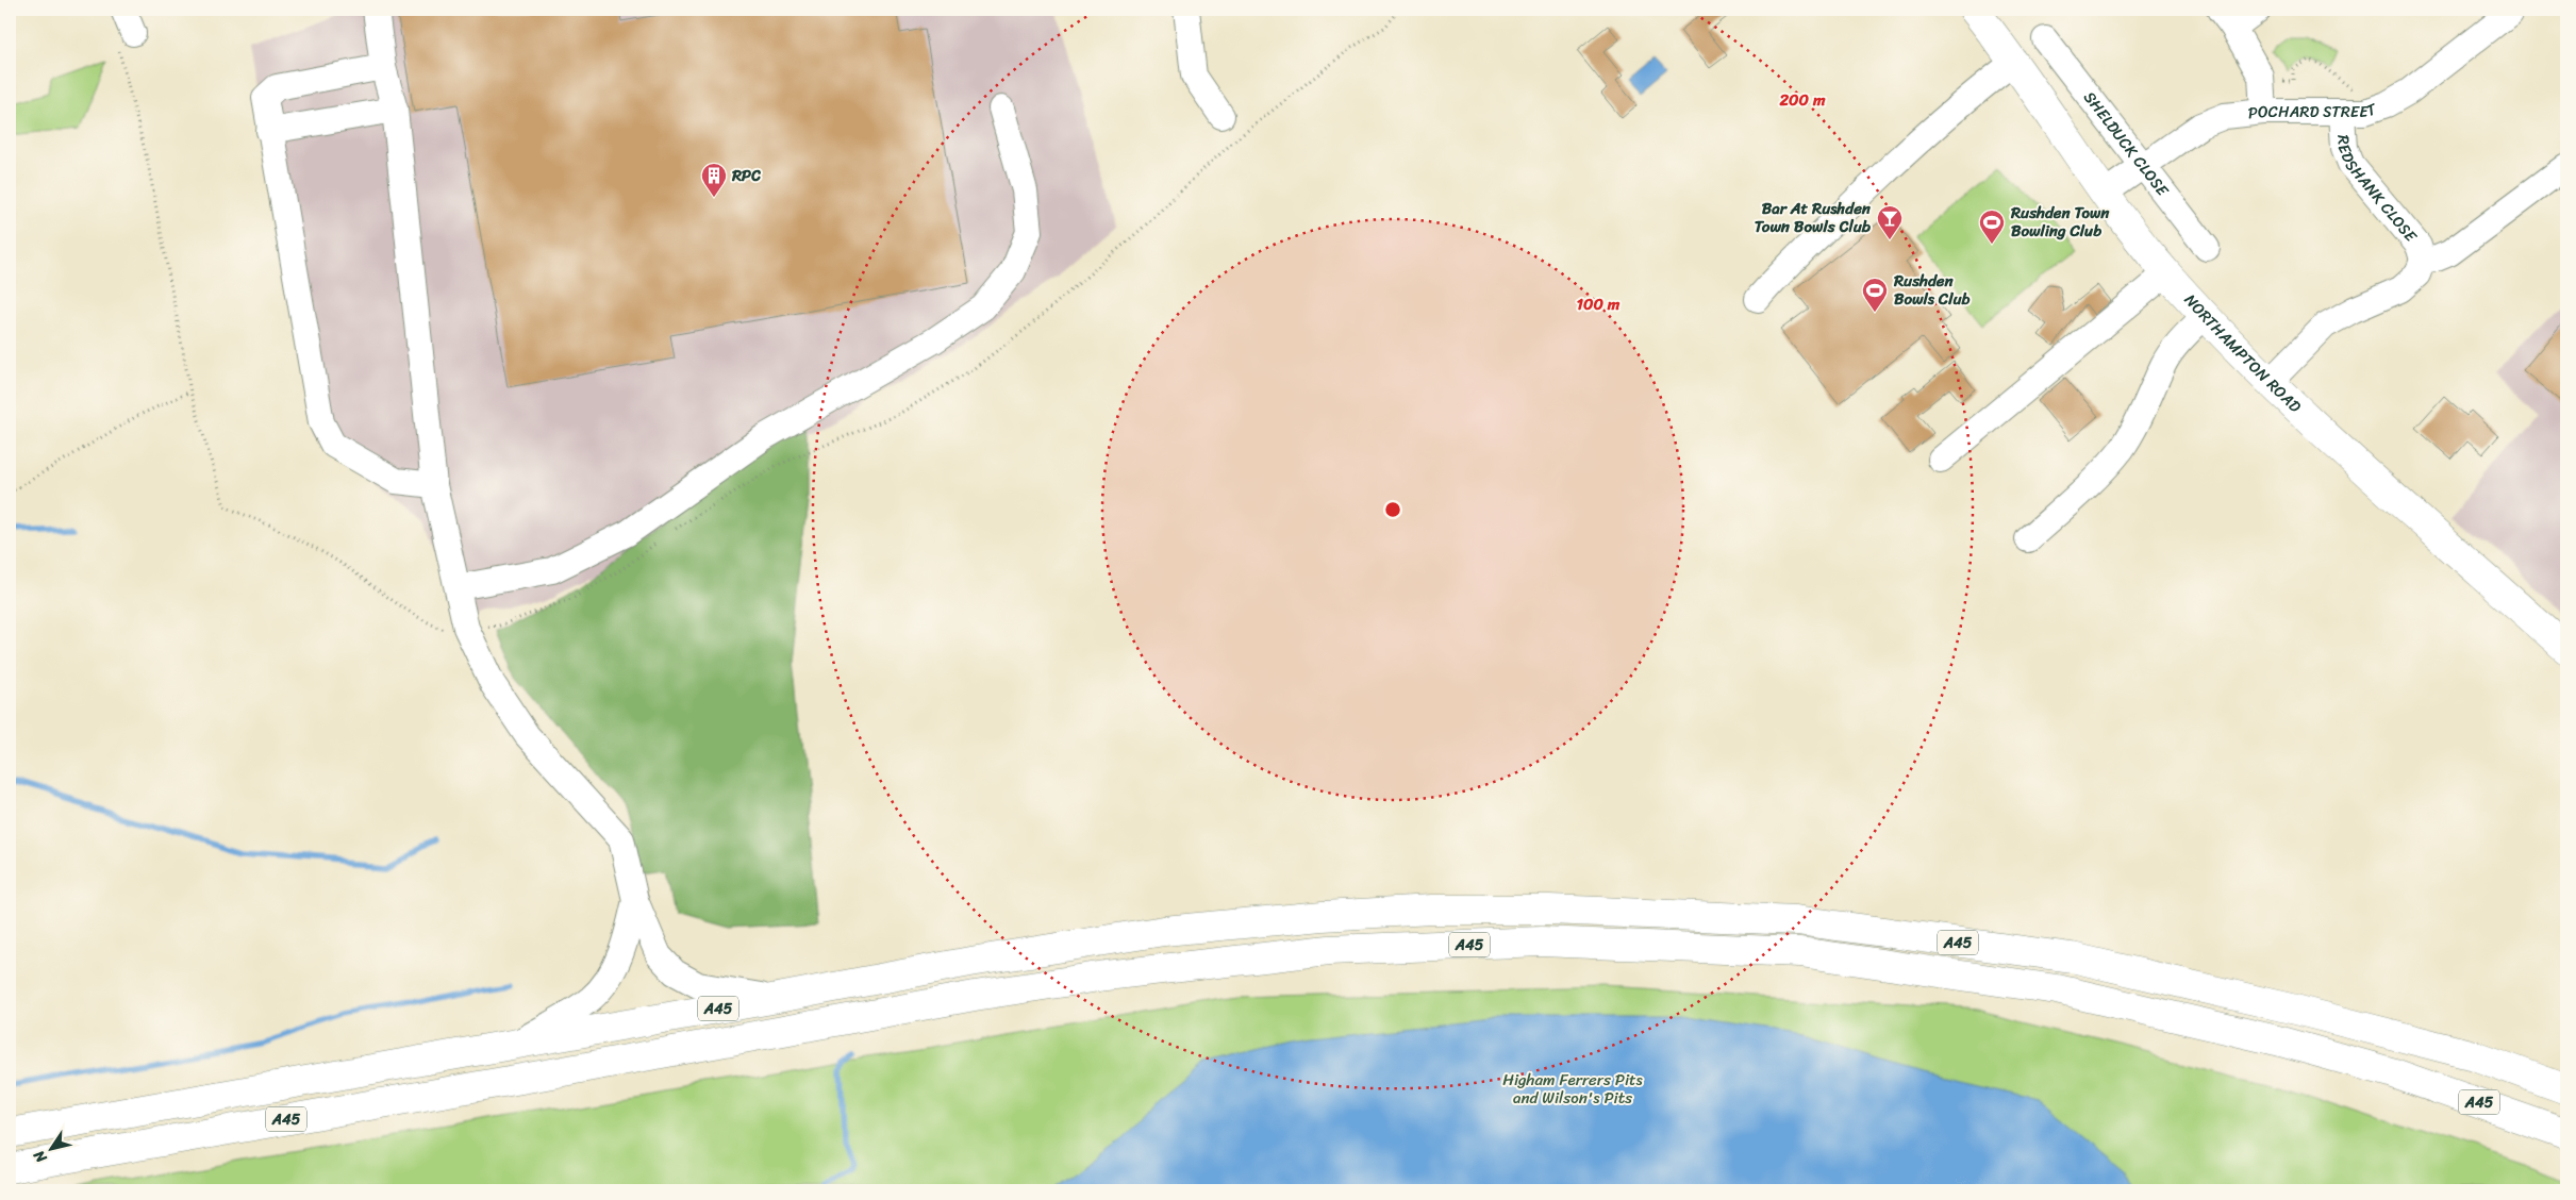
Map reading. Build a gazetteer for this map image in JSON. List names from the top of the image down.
{
  "streets": {
    "main road": ["NORTHAMPTON ROAD", "A45"],
    "street": ["POCHARD STREET", "SHELDUCK CLOSE", "REDSHANK CLOSE"]
  },
  "crossings": [
    ["POCHARD STREET", "SHELDUCK CLOSE"],
    ["POCHARD STREET", "REDSHANK CLOSE"],
    ["POCHARD STREET", "NORTHAMPTON ROAD"]
  ],
  "parks": ["Higham Ferrers Pits and Wilson's Pits"],
  "places": {
    "building": ["RPC"],
    "bar": ["Bar At Rushden Town Bowls Club"],
    "sports": ["Rushden Town Bowling Club", "Rushden Bowls Club"]
  },
  "north": "bottom left",
  "rings": ["200 m", "100 m"]
}
